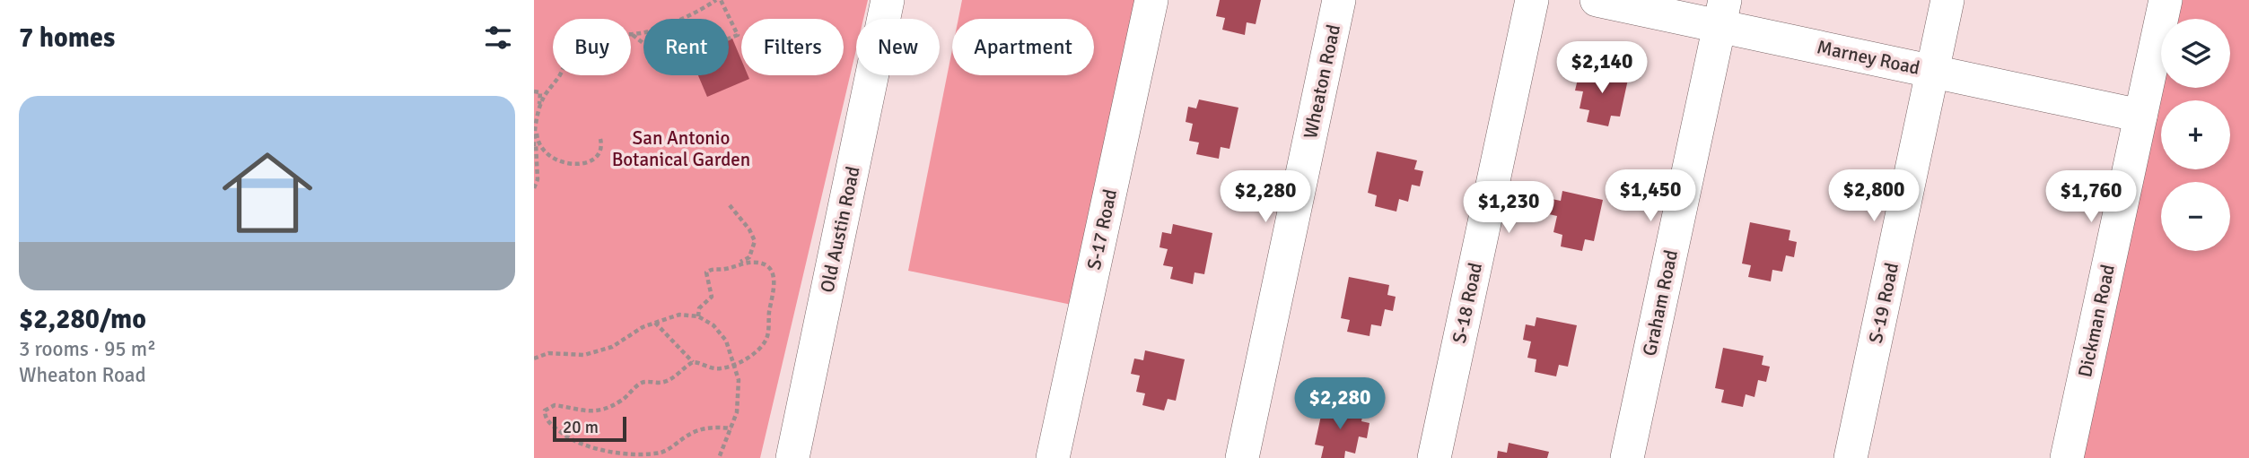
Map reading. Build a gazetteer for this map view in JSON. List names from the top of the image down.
{
  "streets": {
    "street": [
      "Marney Road",
      "Wheaton Road",
      "Old Austin Road",
      "S-17 Road",
      "S-18 Road",
      "Graham Road",
      "S-19 Road",
      "Dickman Road"
    ]
  },
  "crossings": [
    ["Marney Road", "Graham Road"],
    ["Marney Road", "S-19 Road"],
    ["Marney Road", "Dickman Road"]
  ],
  "parks": ["San Antonio Botanical Garden"],
  "scale_bar": "20 m",
  "page": {
    "heading": "7 homes",
    "map_buttons": ["+", "−"],
    "chip": [
      "Buy",
      "Rent",
      "Filters",
      "New",
      "Apartment"
    ],
    "price": [
      "$2,140",
      "$1,450",
      "$2,800",
      "$2,280",
      "$1,760",
      "$1,230",
      "$2,280"
    ],
    "list": [
      {
        "name": "$2,280/mo",
        "note": "3 rooms · 95 m² · Wheaton Road"
      }
    ],
    "scale": "20 m"
  }
}
